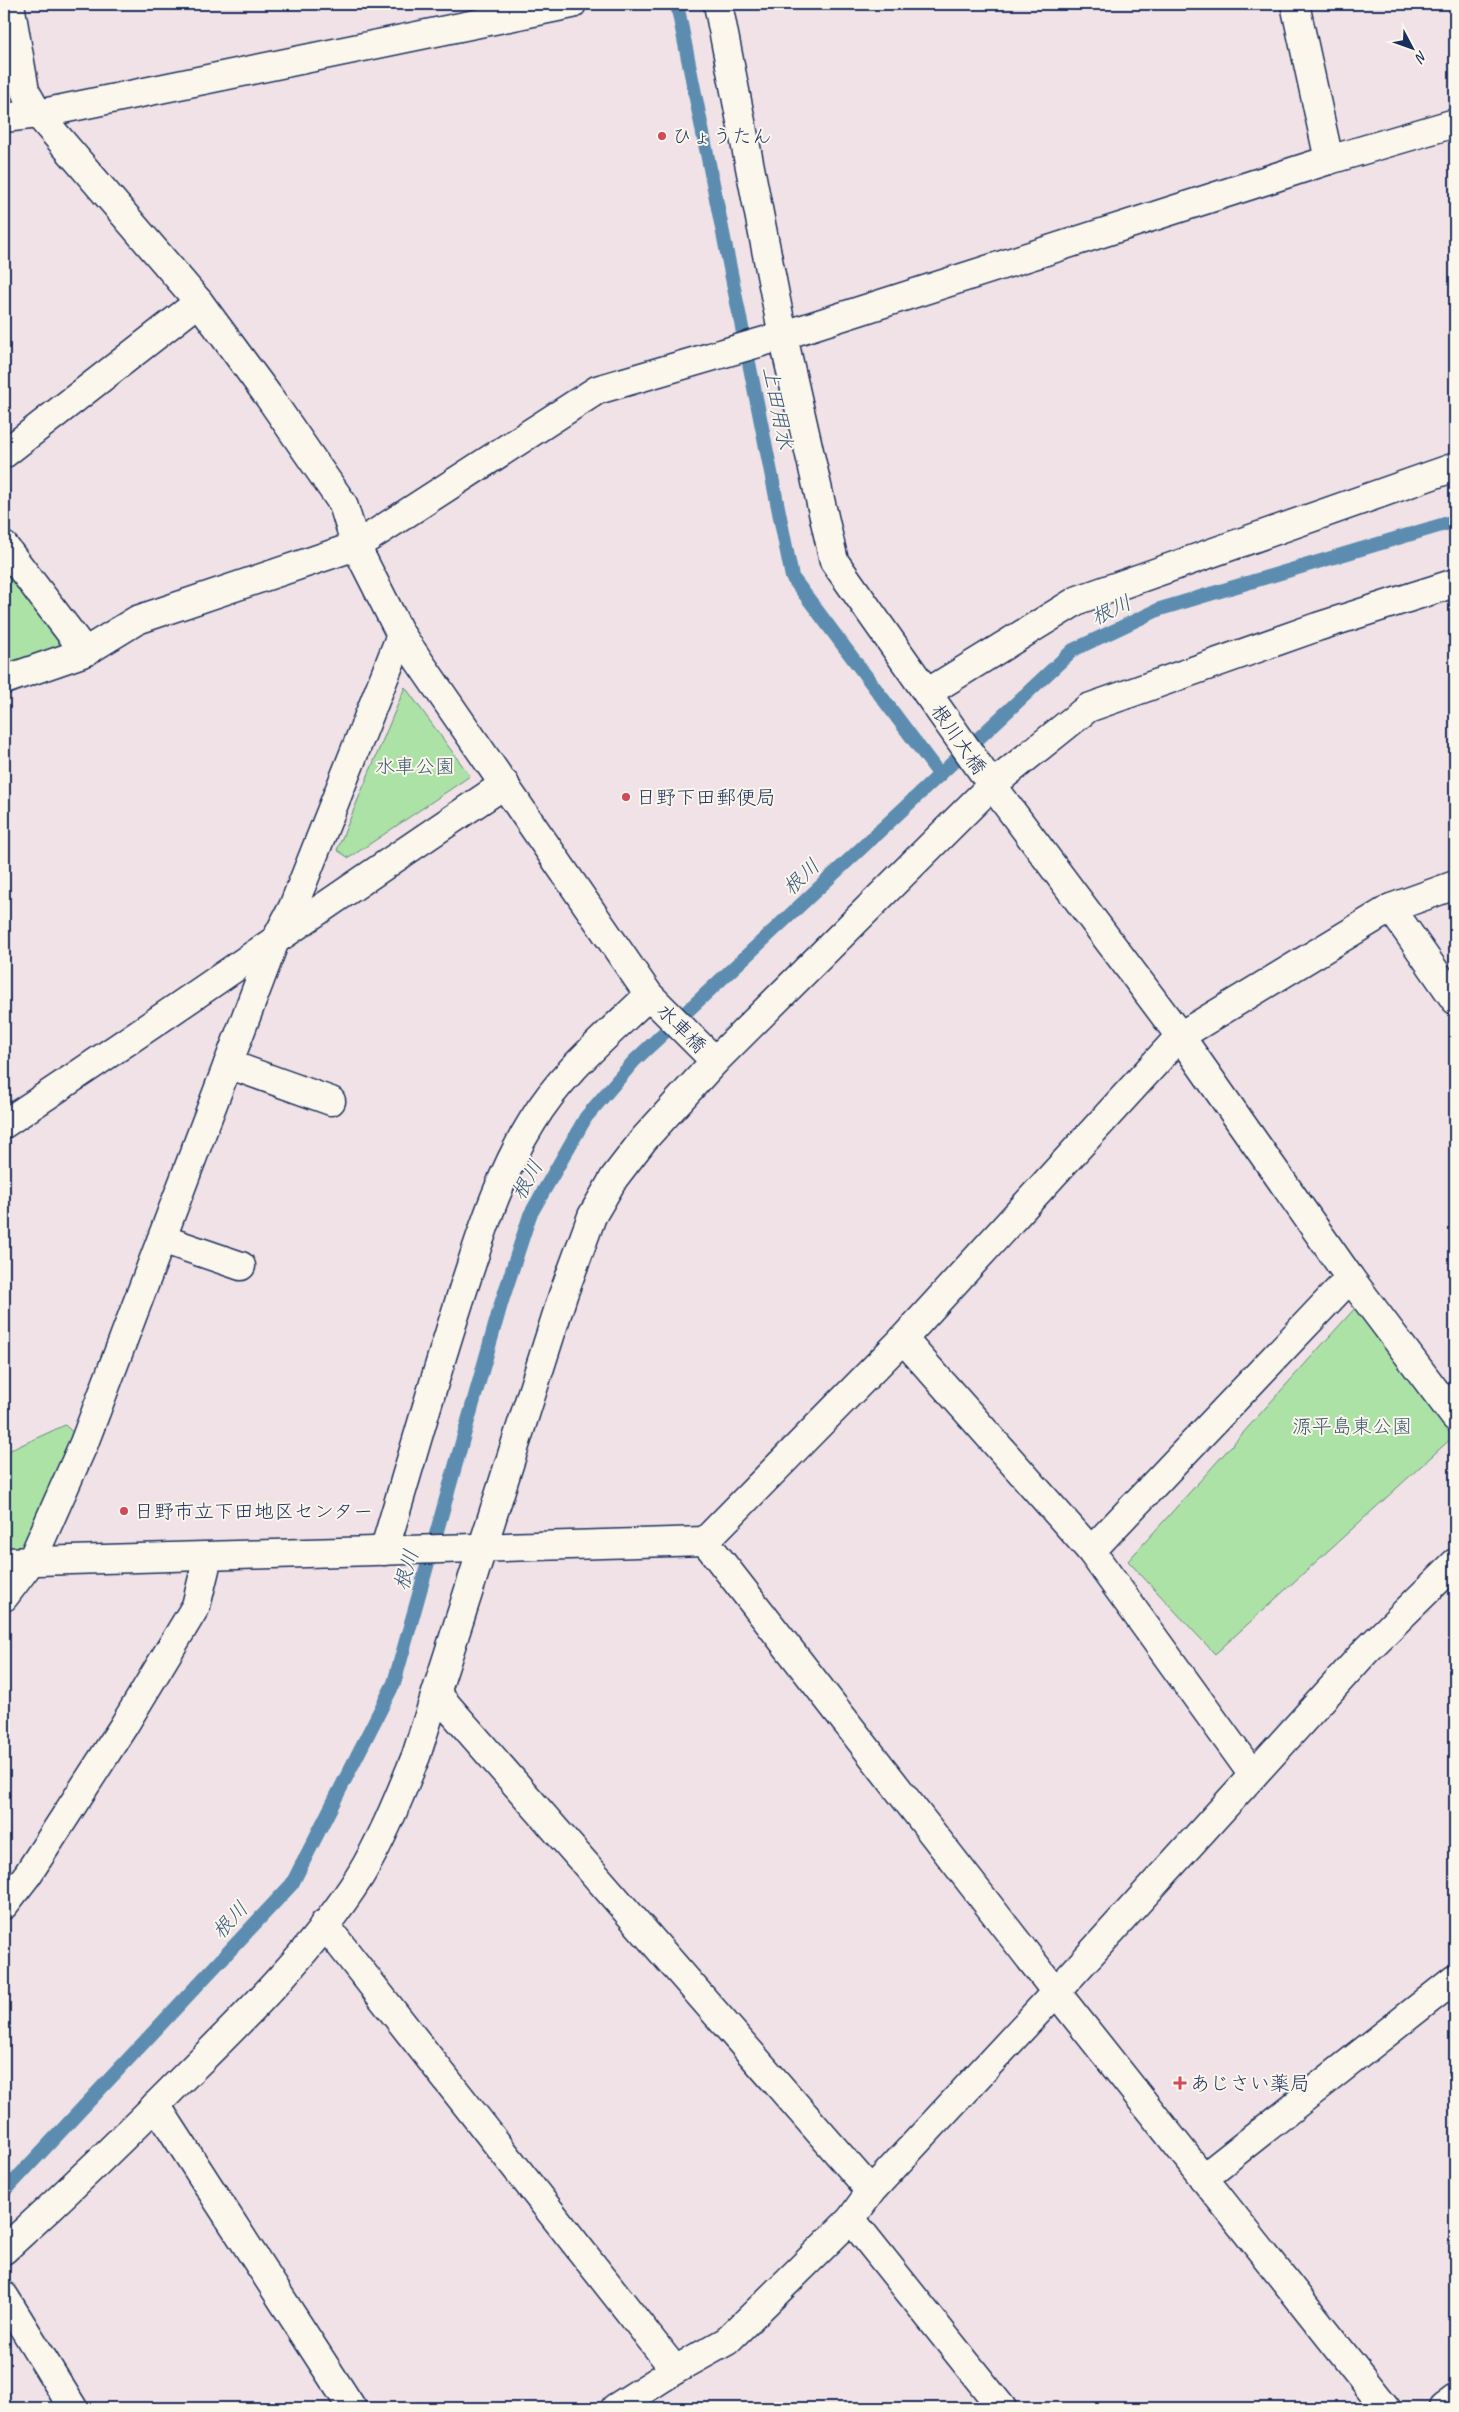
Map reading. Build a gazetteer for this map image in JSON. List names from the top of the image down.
{
  "streets": {
    "street": ["根川大橋", "水車橋"]
  },
  "water": ["上田用水", "根川"],
  "parks": ["水車公園", "源平島東公園"],
  "places": {
    "other": ["ひょうたん", "日野下田郵便局", "日野市立下田地区センター"],
    "health": ["あじさい薬局"]
  },
  "north": "bottom right"
}
